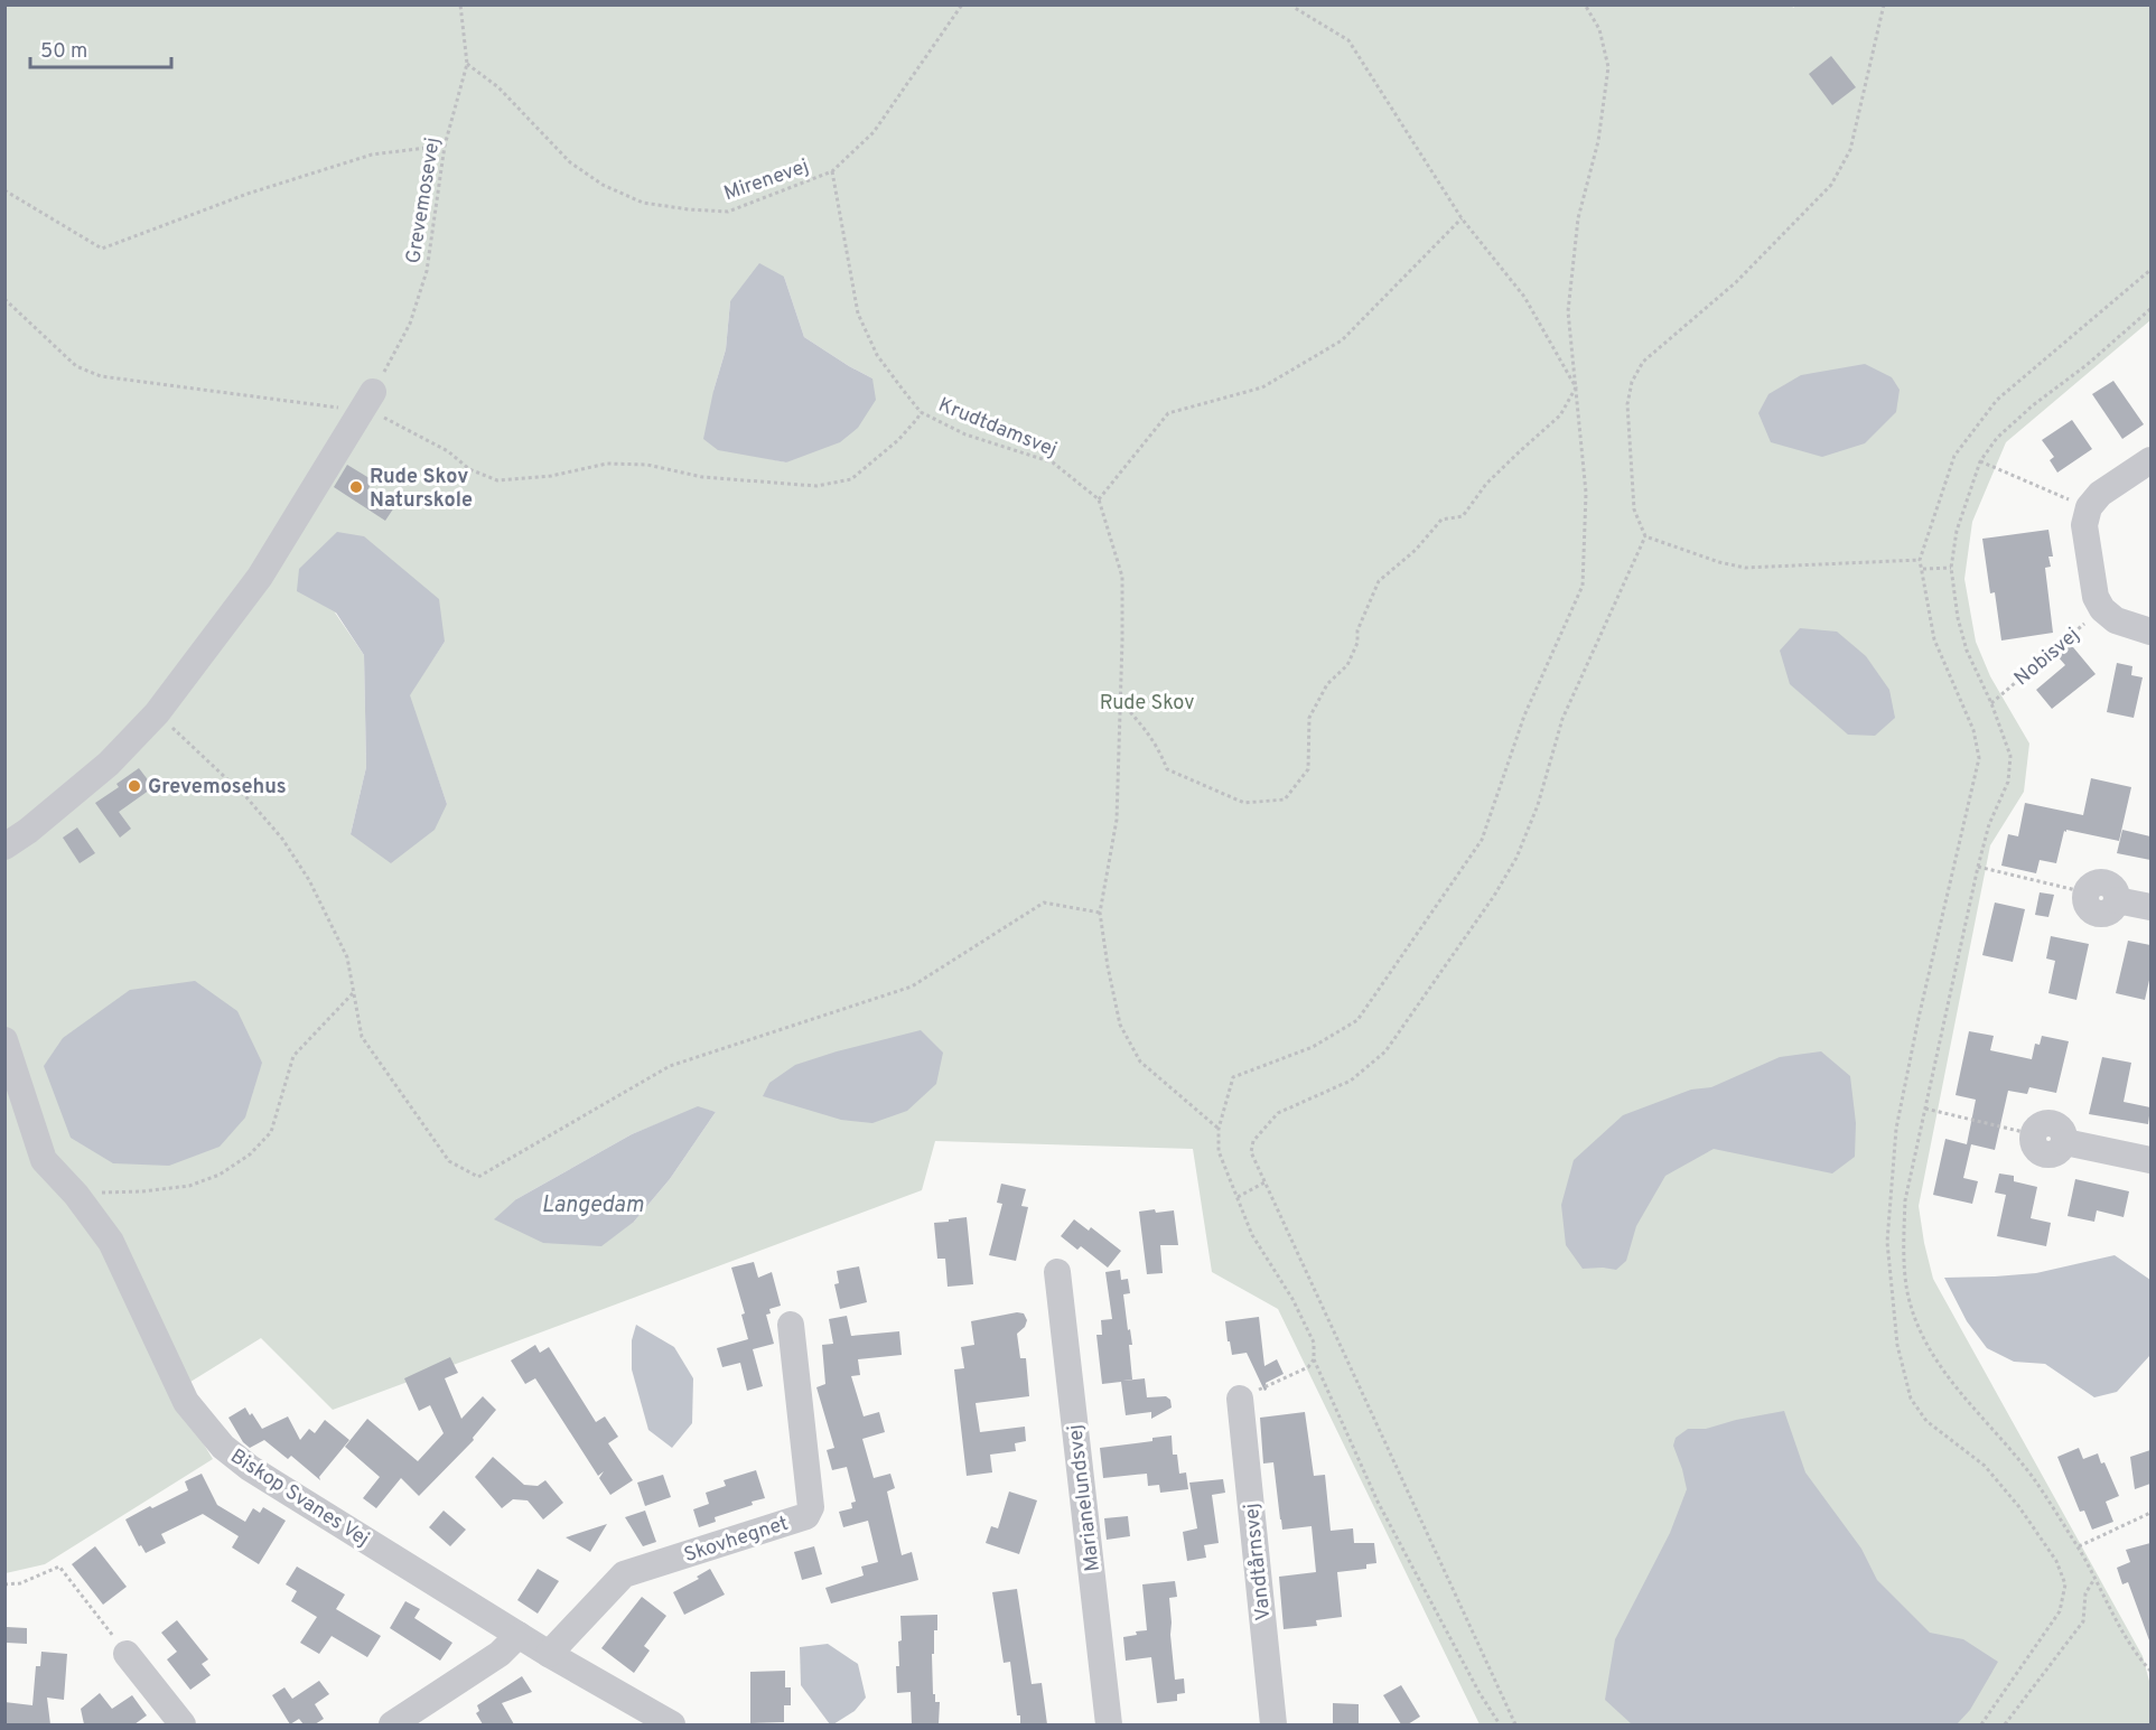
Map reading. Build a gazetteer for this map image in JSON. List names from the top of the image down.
{
  "streets": {
    "street": [
      "Biskop Svanes Vej",
      "Marianelundsvej",
      "Skovhegnet",
      "Vandtårnsvej"
    ],
    "path": [
      "Mirenevej",
      "Grevemosevej",
      "Krudtdamsvej",
      "Nobisvej"
    ]
  },
  "crossings": [
    ["Mirenevej", "Grevemosevej"],
    ["Mirenevej", "Krudtdamsvej"],
    ["Biskop Svanes Vej", "Skovhegnet"]
  ],
  "water": ["Langedam"],
  "parks": ["Rude Skov"],
  "places": ["Rude Skov Naturskole", "Grevemosehus"],
  "scale_bar": "50 m"
}
